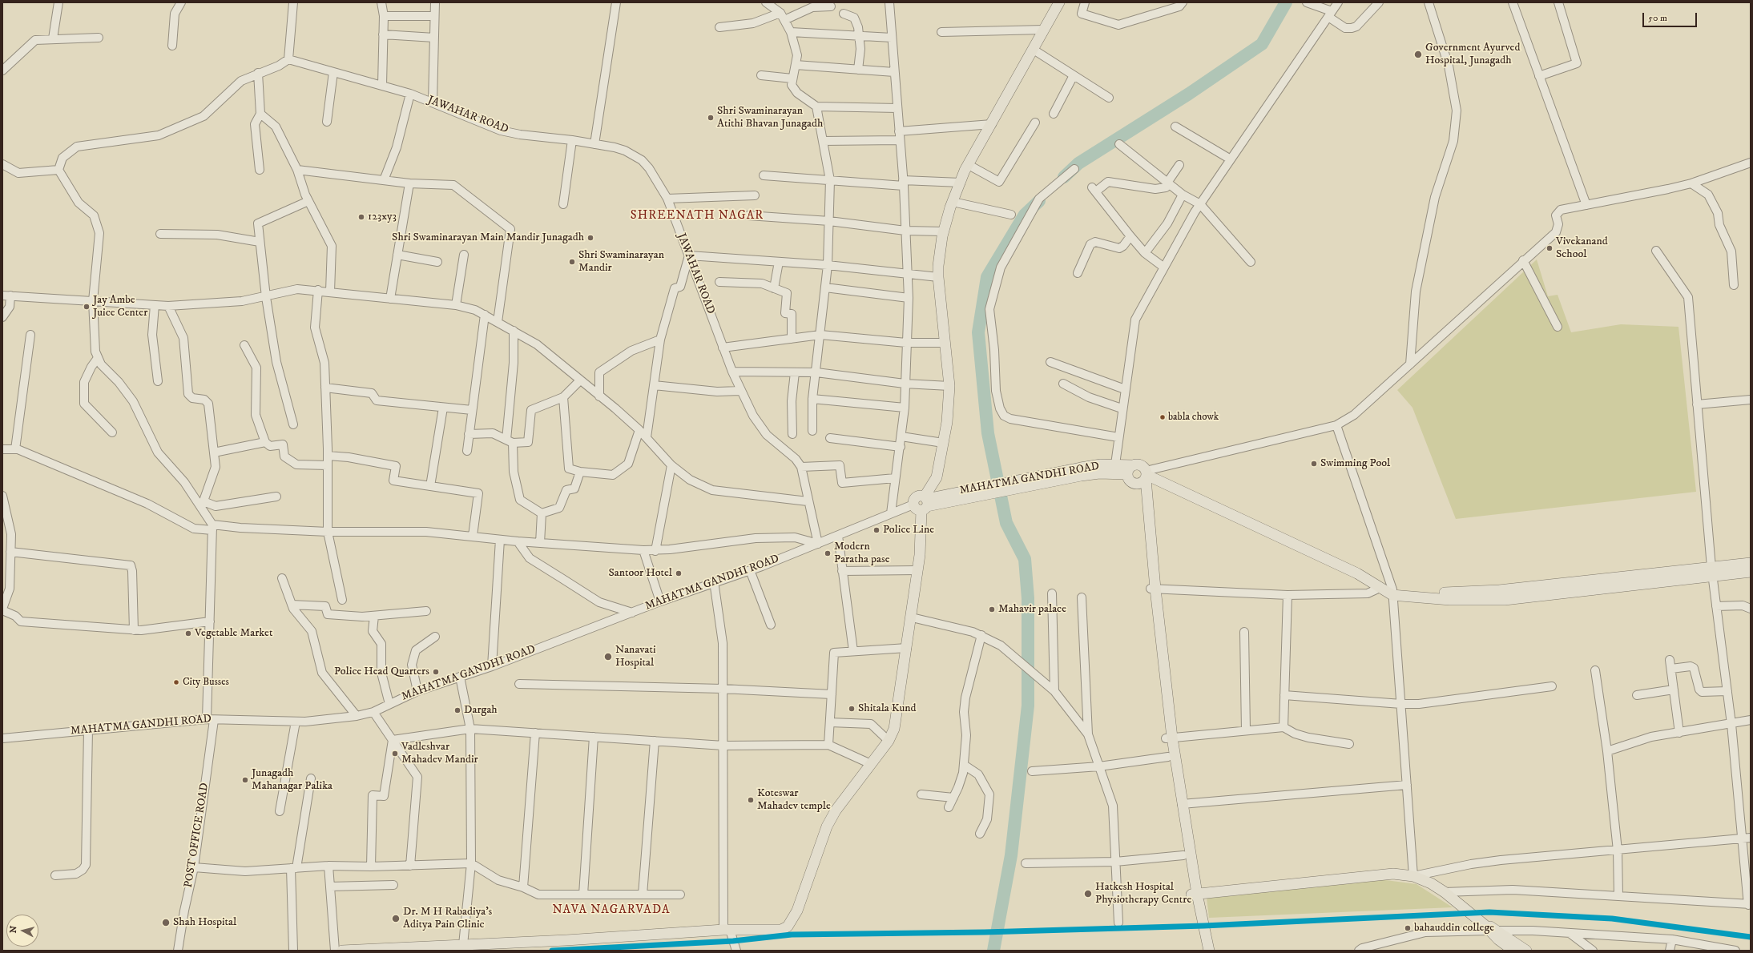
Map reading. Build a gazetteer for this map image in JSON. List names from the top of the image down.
{
  "streets": {
    "main road": ["MAHATMA GANDHI ROAD"],
    "street": ["JAWAHAR ROAD", "POST OFFICE ROAD"]
  },
  "crossings": [
    ["JAWAHAR ROAD", "MAHATMA GANDHI ROAD"],
    ["MAHATMA GANDHI ROAD", "POST OFFICE ROAD"]
  ],
  "districts": ["SHREENATH NAGAR", "NAVA NAGARVADA"],
  "places": [
    "Government Ayurved Hospital, Junagadh",
    "Shri Swaminarayan Atithi Bhavan Junagadh",
    "123xy3",
    "Shri Swaminarayan Main Mandir Junagadh",
    "Vivekanand School",
    "Shri Swaminarayan Mandir",
    "Jay Ambe Juice Center",
    "babla chowk",
    "Swimming Pool",
    "Police Line",
    "Modern Paratha pase",
    "Santoor Hotel",
    "Mahavir palace",
    "Vegetable Market",
    "Nanavati Hospital",
    "Police Head Quarters",
    "City Busses",
    "Shitala Kund",
    "Dargah",
    "Vadleshvar Mahadev Mandir",
    "Junagadh Mahanagar Palika",
    "Koteswar Mahadev temple",
    "Hatkesh Hospital Physiotherapy Centre",
    "Dr. M H Rabadiya's Aditya Pain Clinic",
    "Shah Hospital",
    "bahauddin college"
  ],
  "scale_bar": "50 m",
  "north": "left"
}
